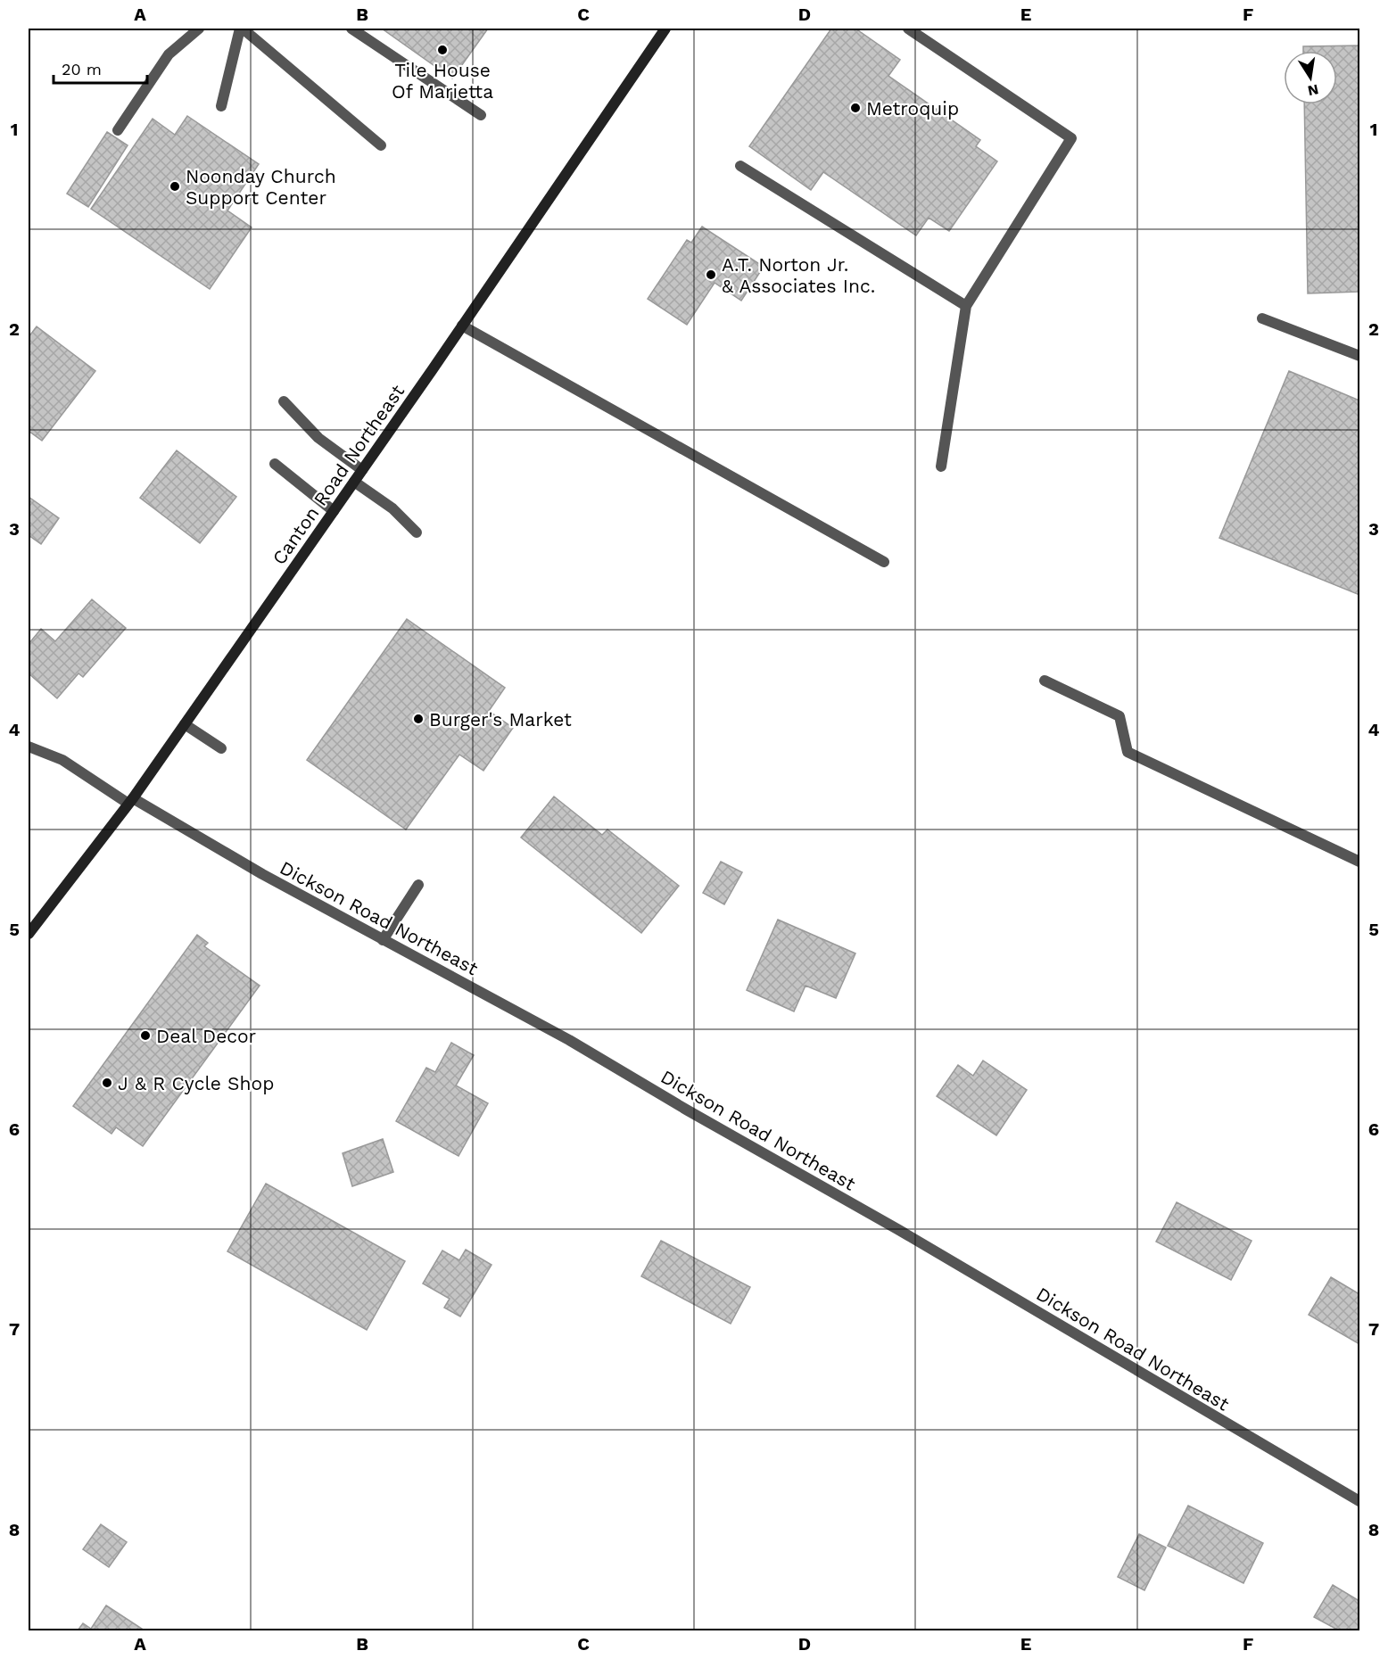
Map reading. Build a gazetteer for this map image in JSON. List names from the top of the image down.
{
  "streets": {
    "street": ["Canton Road Northeast", "Dickson Road Northeast"]
  },
  "crossings": [
    ["Canton Road Northeast", "Dickson Road Northeast"]
  ],
  "places": [
    "Tile House Of Marietta",
    "Metroquip",
    "Noonday Church Support Center",
    "A.T. Norton Jr. & Associates Inc.",
    "Burger's Market",
    "Deal Decor",
    "J & R Cycle Shop"
  ],
  "scale_bar": "20 m",
  "north": "bottom",
  "grid": {
    "columns": [
      "A",
      "B",
      "C",
      "D",
      "E",
      "F"
    ],
    "rows": [
      "1",
      "2",
      "3",
      "4",
      "5",
      "6",
      "7",
      "8"
    ]
  }
}
